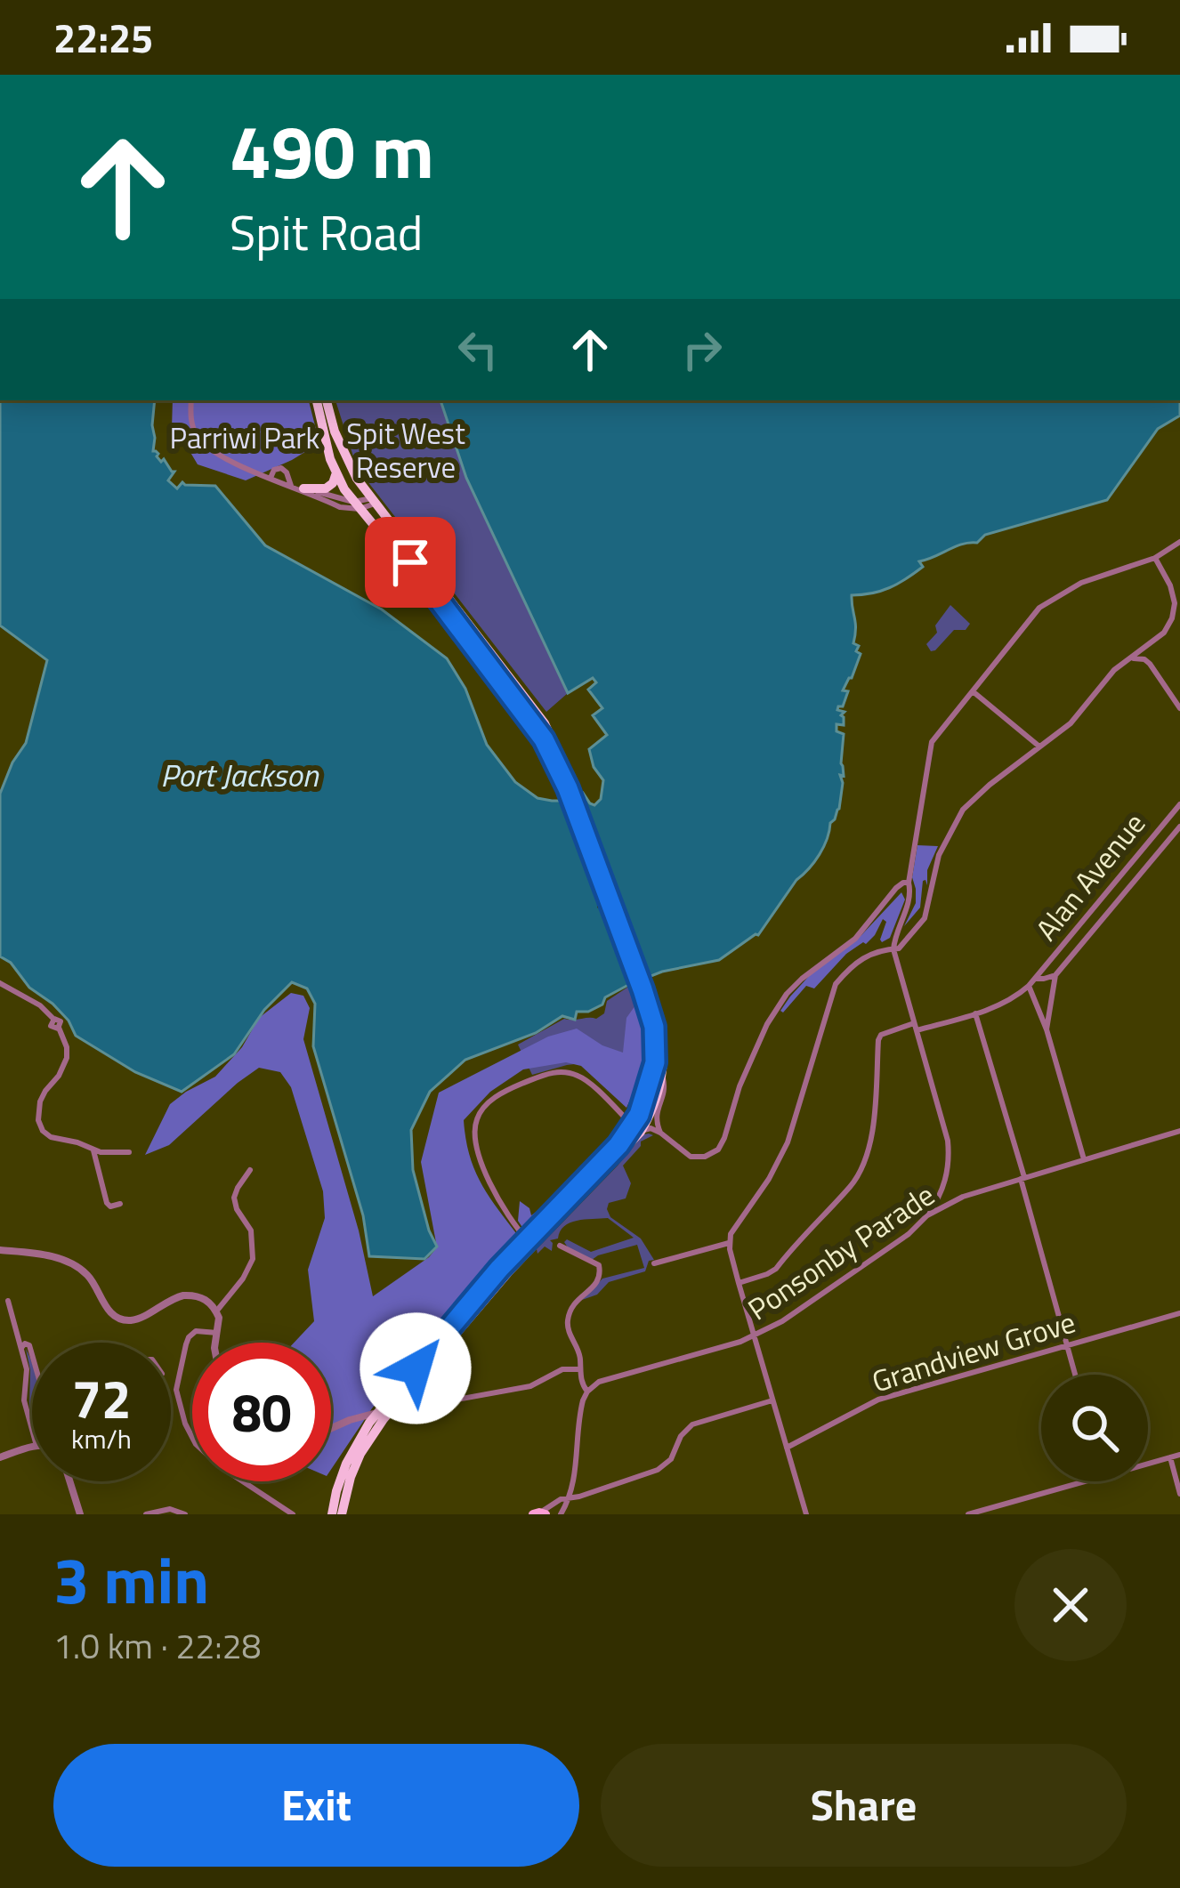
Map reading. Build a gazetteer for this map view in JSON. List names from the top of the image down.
{
  "streets": {
    "street": ["Alan Avenue", "Ponsonby Parade", "Grandview Grove"]
  },
  "water": ["Port Jackson"],
  "parks": ["Spit West Reserve", "Parriwi Park"],
  "page": {
    "status": "22:25",
    "turn": ["490 m", "Spit Road"],
    "speed": "72 km/h",
    "limit": "80",
    "heading": ["3 min", "1.0 km · 22:28"],
    "buttons": ["Exit", "Share"]
  }
}
